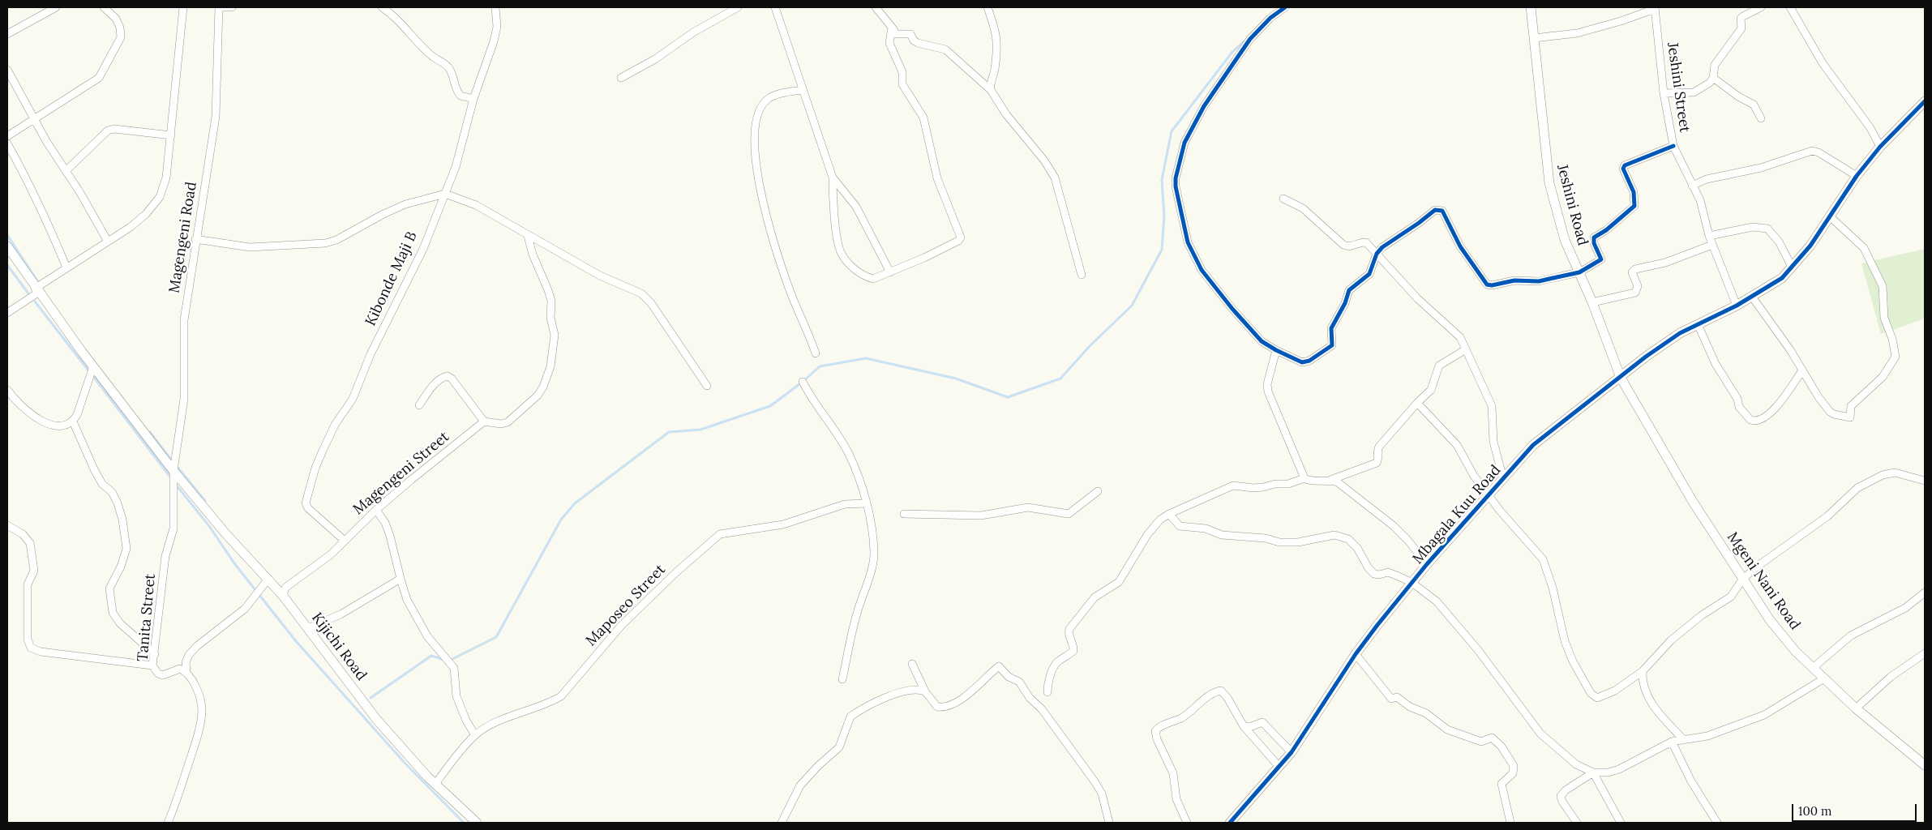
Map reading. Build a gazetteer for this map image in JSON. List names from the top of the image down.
{
  "streets": {
    "street": [
      "Jeshini Street",
      "Jeshini Road",
      "Magengeni Road",
      "Kibonde Maji B",
      "Magengeni Street",
      "Mbagala Kuu Road",
      "Mgeni Nani Road",
      "Maposeo Street",
      "Tanita Street",
      "Kijichi Road"
    ]
  },
  "crossings": [
    ["Jeshini Street", "Mbagala Kuu Road"],
    ["Jeshini Road", "Mbagala Kuu Road"],
    ["Jeshini Road", "Mgeni Nani Road"],
    ["Magengeni Road", "Tanita Street"],
    ["Magengeni Road", "Kijichi Road"],
    ["Kibonde Maji B", "Magengeni Street"],
    ["Magengeni Street", "Kijichi Road"],
    ["Mbagala Kuu Road", "Mgeni Nani Road"],
    ["Maposeo Street", "Kijichi Road"],
    ["Tanita Street", "Kijichi Road"]
  ],
  "scale_bar": "100 m"
}
